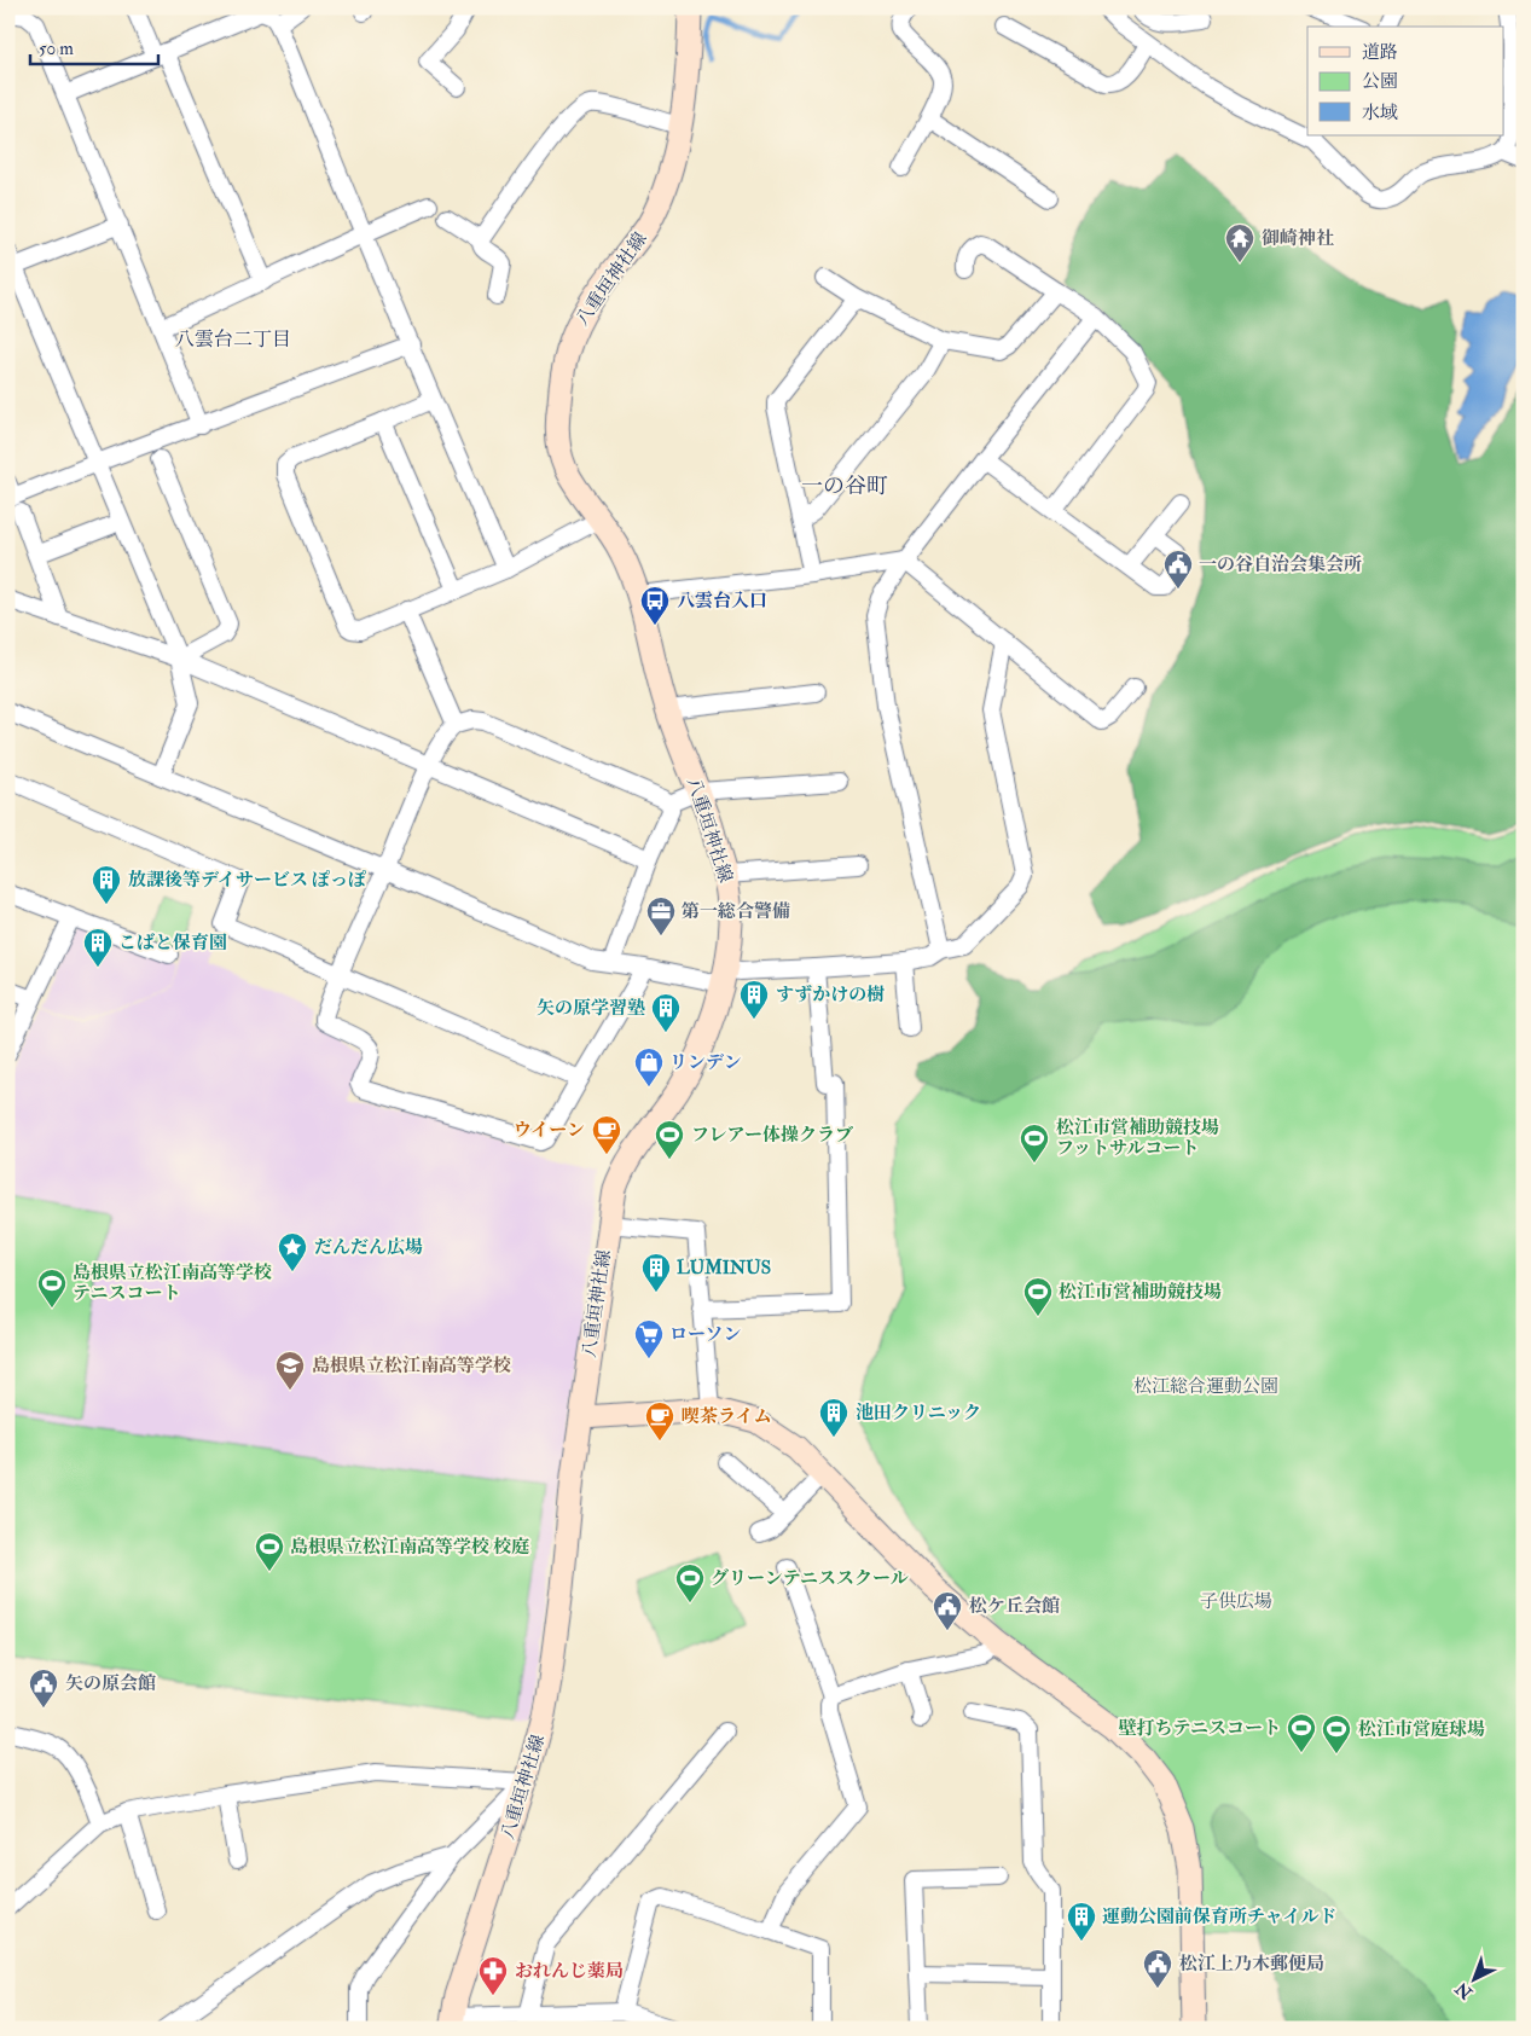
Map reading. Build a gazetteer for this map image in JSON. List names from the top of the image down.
{
  "streets": {
    "main road": ["八重垣神社線"]
  },
  "districts": ["八雲台二丁目", "一の谷町"],
  "parks": ["松江総合運動公園", "子供広場"],
  "places": {
    "temple": ["御崎神社"],
    "public building": [
      "一の谷自治会集会所",
      "松ケ丘会館",
      "矢の原会館",
      "松江上乃木郵便局"
    ],
    "bus stop": ["八雲台入口"],
    "building": [
      "放課後等デイサービス ぽっぽ",
      "こばと保育園",
      "すずかけの樹",
      "矢の原学習塾",
      "LUMINUS",
      "池田クリニック",
      "運動公園前保育所チャイルド"
    ],
    "office": ["第一総合警備"],
    "shop": ["リンデン"],
    "cafe": ["ウイーン", "喫茶ライム"],
    "sports": [
      "フレアー体操クラブ",
      "松江市営補助競技場 フットサルコート",
      "島根県立松江南高等学校 テニスコート",
      "松江市営補助競技場",
      "島根県立松江南高等学校 校庭",
      "グリーンテニススクール",
      "壁打ちテニスコート",
      "松江市営庭球場"
    ],
    "place": ["だんだん広場"],
    "supermarket": ["ローソン"],
    "school or university": ["島根県立松江南高等学校"],
    "pharmacy": ["おれんじ薬局"]
  },
  "legend": ["道路", "公園", "水域"],
  "scale_bar": "50 m",
  "north": "bottom left"
}
